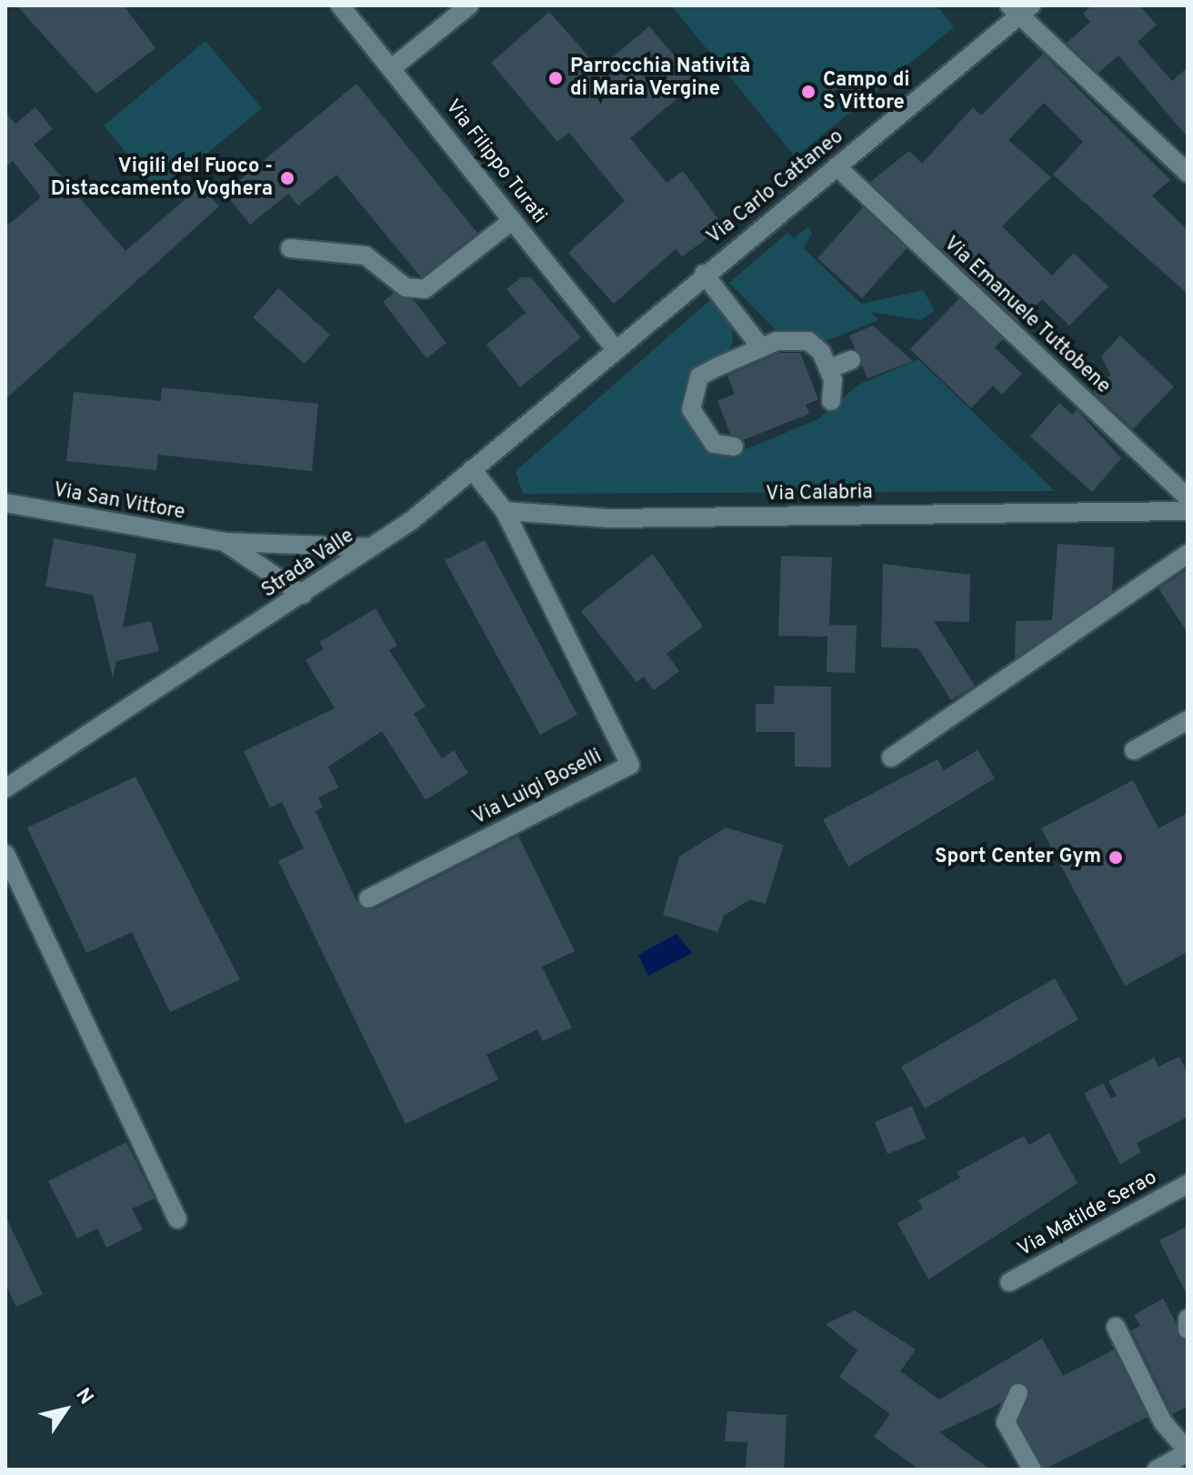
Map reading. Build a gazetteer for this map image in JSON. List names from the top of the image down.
{
  "streets": {
    "street": [
      "Via Filippo Turati",
      "Via Carlo Cattaneo",
      "Via Emanuele Tuttobene",
      "Via Calabria",
      "Via San Vittore",
      "Strada Valle",
      "Via Luigi Boselli",
      "Via Matilde Serao"
    ]
  },
  "crossings": [
    ["Via Filippo Turati", "Via Carlo Cattaneo"],
    ["Via Filippo Turati", "Strada Valle"],
    ["Via Carlo Cattaneo", "Via Emanuele Tuttobene"],
    ["Via Carlo Cattaneo", "Strada Valle"],
    ["Via Calabria", "Via Luigi Boselli"],
    ["Via San Vittore", "Strada Valle"]
  ],
  "places": [
    "Parrocchia Natività di Maria Vergine",
    "Campo di S Vittore",
    "Vigili del Fuoco - Distaccamento Voghera",
    "Sport Center Gym"
  ],
  "north": "top right"
}
